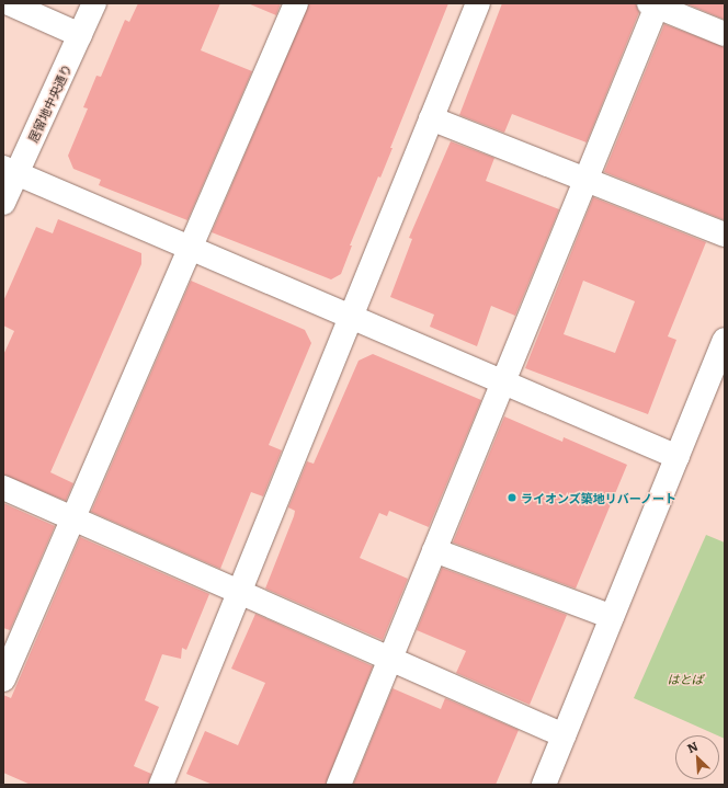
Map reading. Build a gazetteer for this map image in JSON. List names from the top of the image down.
{
  "streets": {
    "street": ["居留地中央通り"]
  },
  "parks": ["はとば"],
  "places": ["ライオンズ築地リバーノート"],
  "north": "top left"
}
